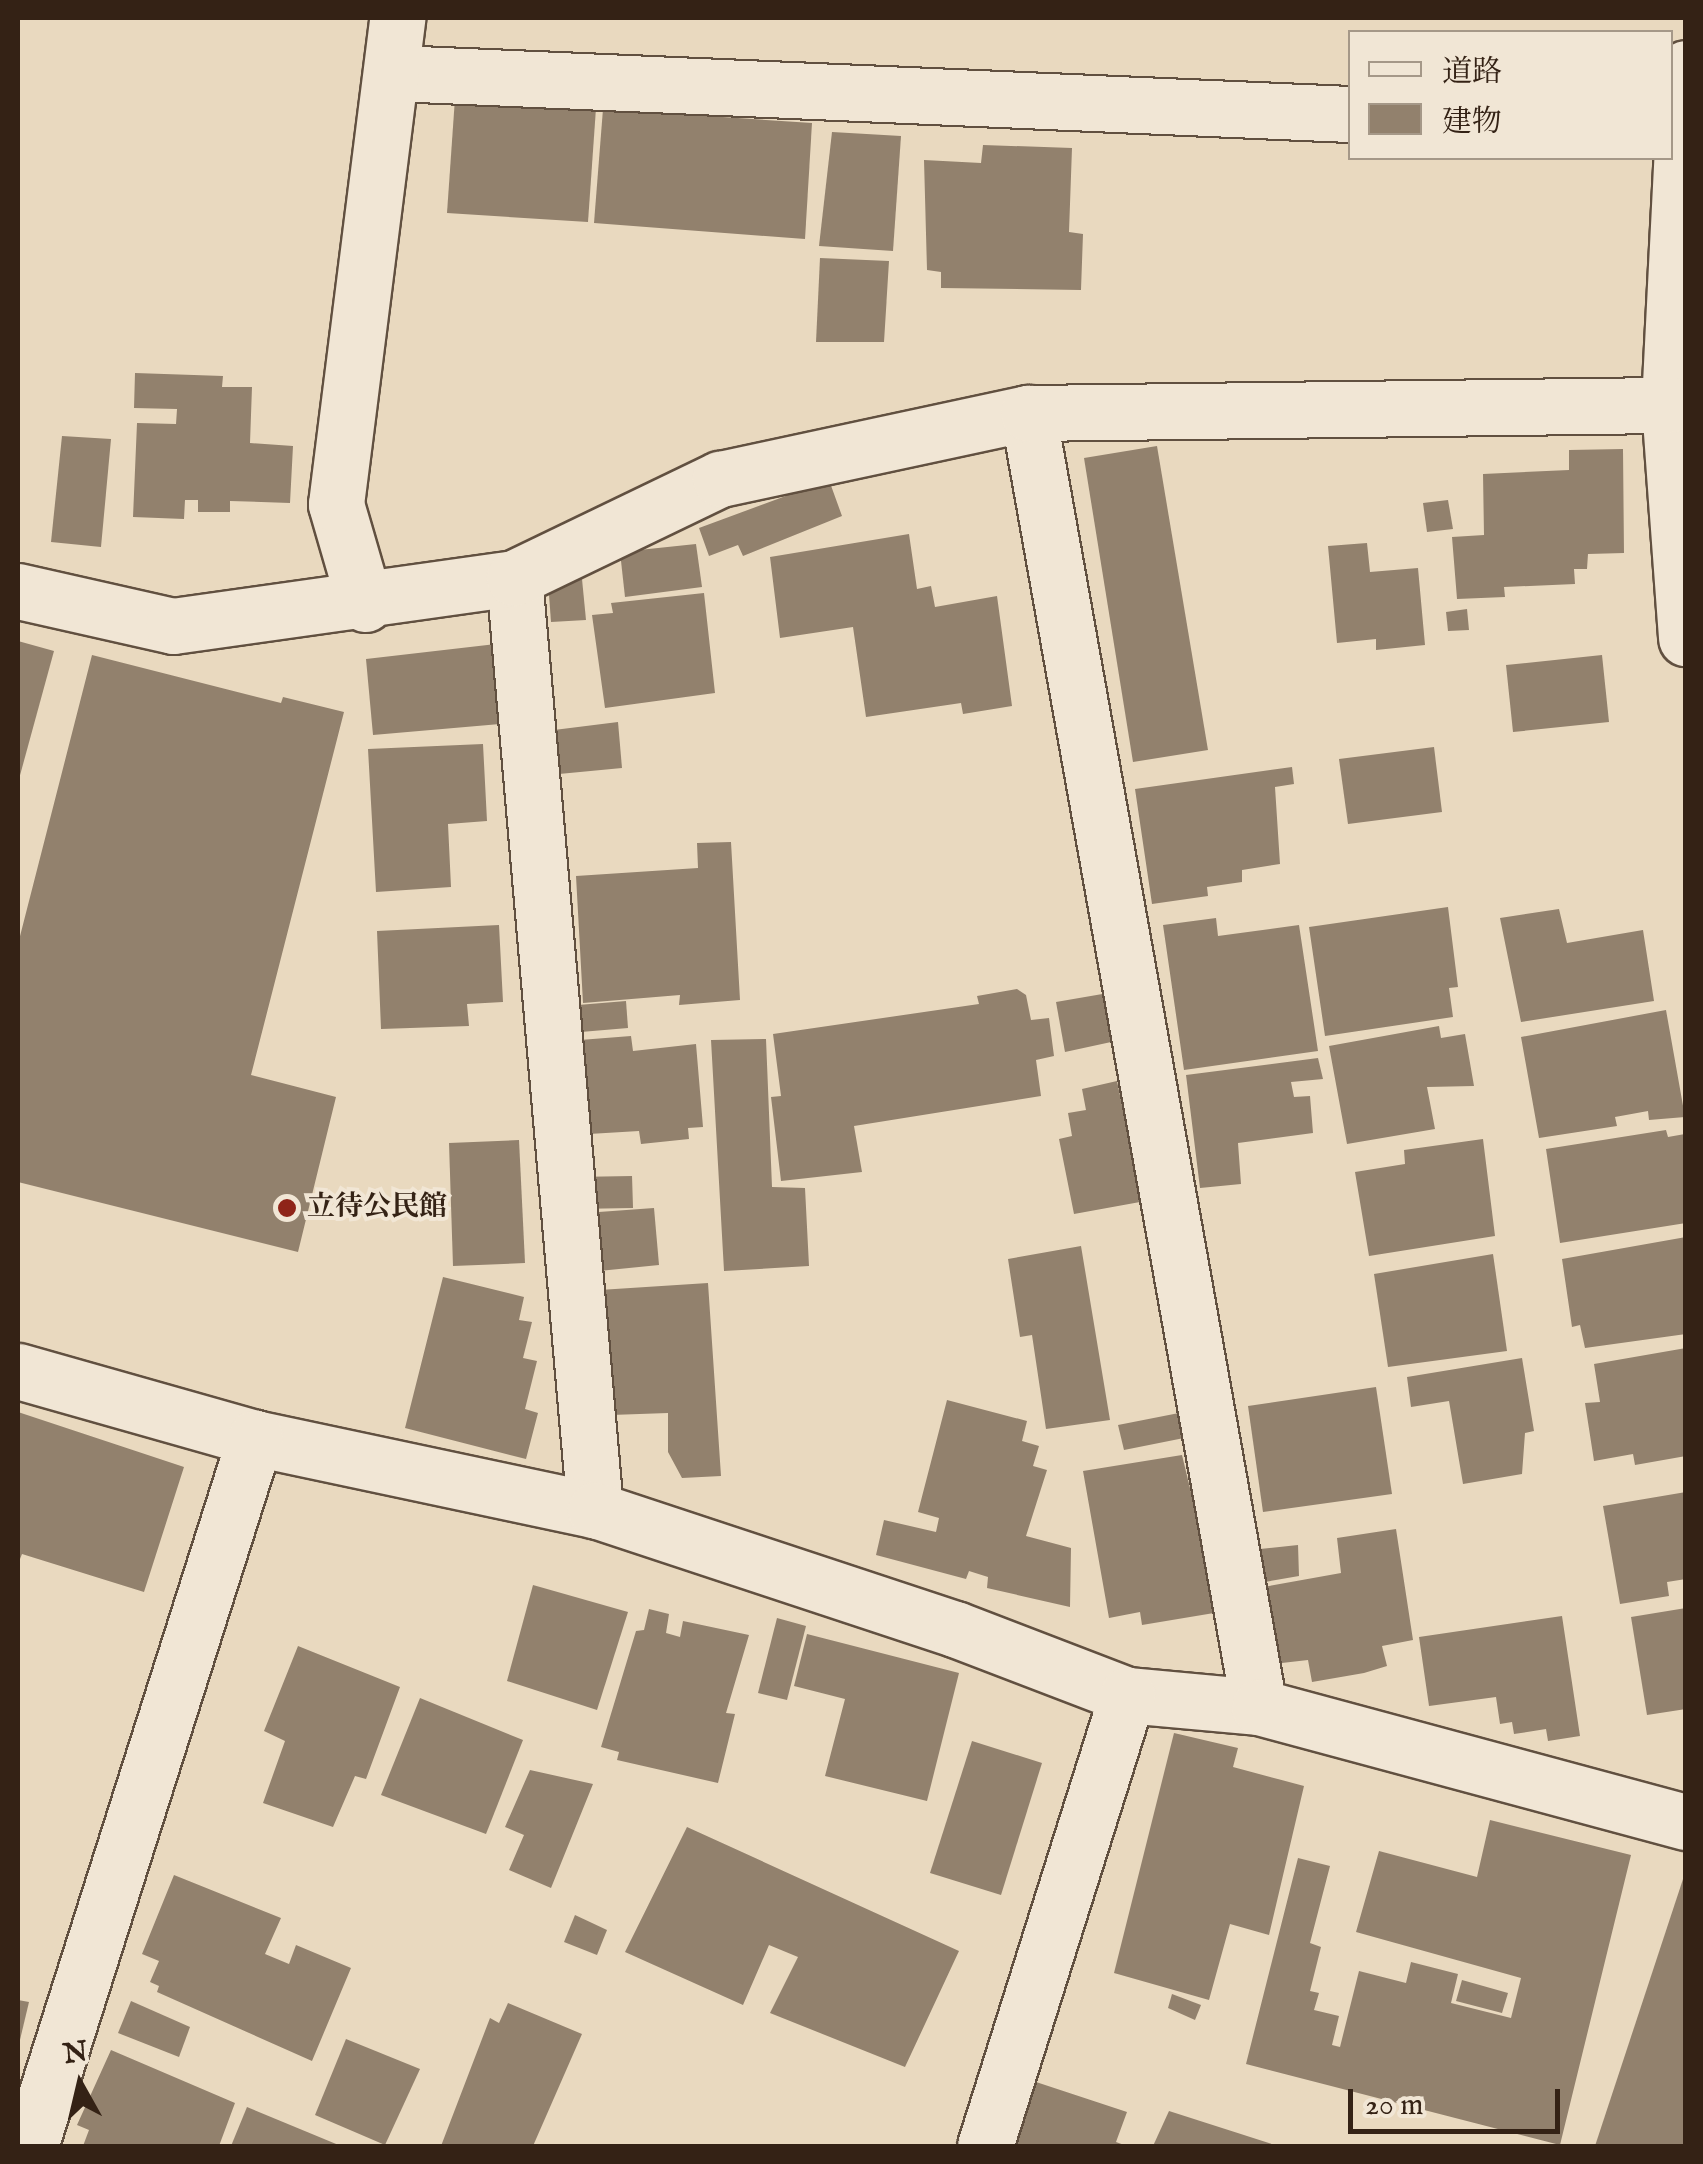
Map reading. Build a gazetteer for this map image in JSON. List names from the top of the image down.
{
  "places": ["立待公民館"],
  "legend": ["道路", "建物"],
  "scale_bar": "20 m",
  "north": "top"
}
